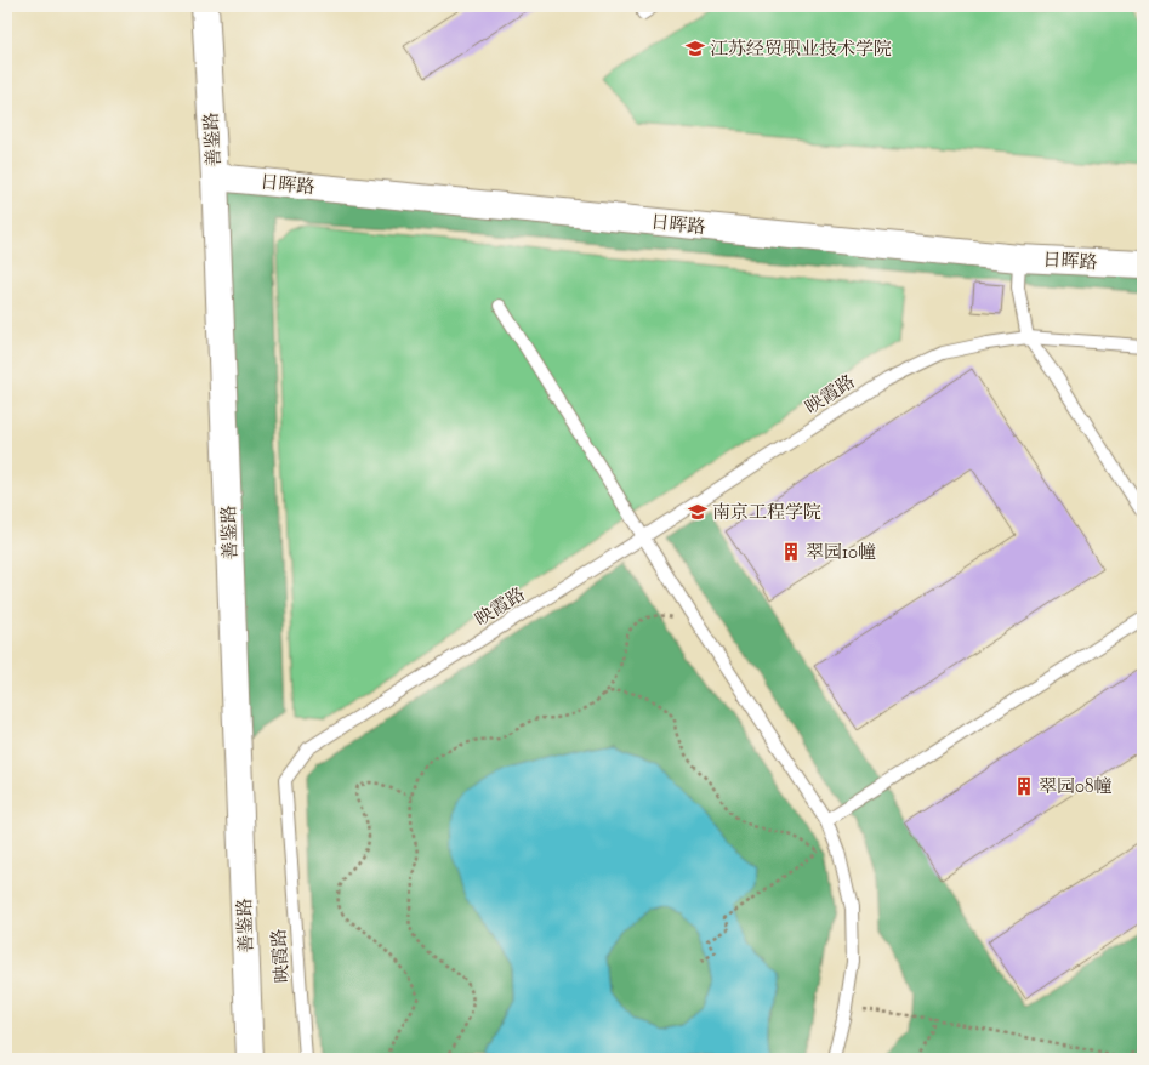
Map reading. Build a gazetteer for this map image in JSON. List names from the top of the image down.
{
  "streets": {
    "street": ["善鉴路", "日晖路"],
    "lane": ["映霞路"]
  },
  "crossings": [
    ["善鉴路", "日晖路"]
  ],
  "places": {
    "school or university": ["江苏经贸职业技术学院", "南京工程学院"],
    "building": ["翠园10幢", "翠园08幢"]
  }
}
